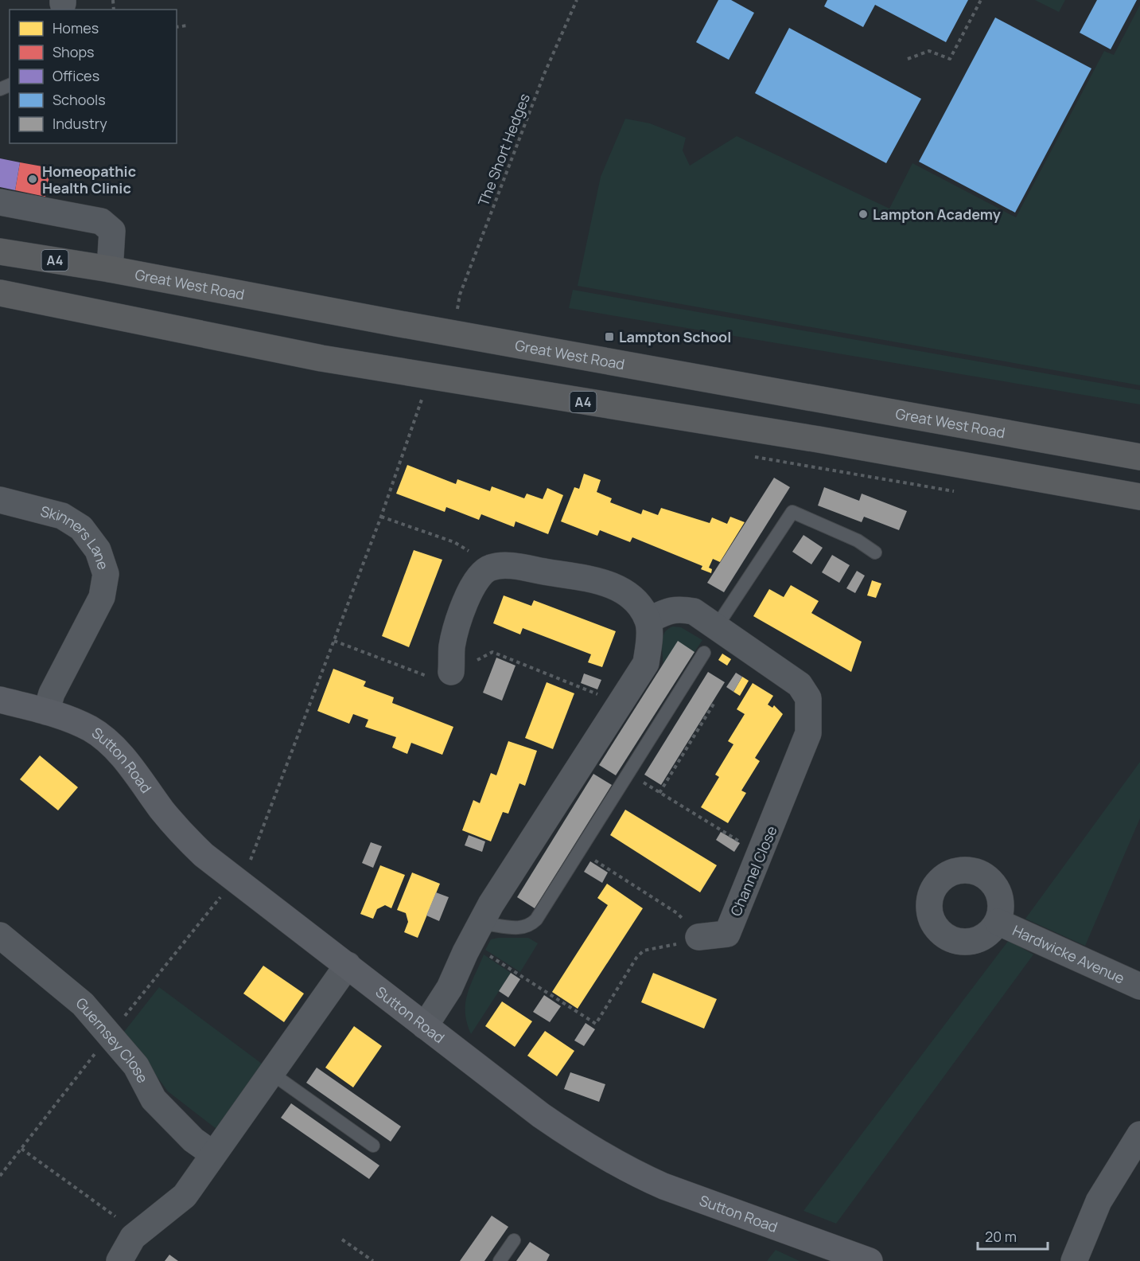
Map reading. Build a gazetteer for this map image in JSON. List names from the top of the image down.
{
  "streets": {
    "highway": ["A4", "Great West Road"],
    "street": [
      "Skinners Lane",
      "Sutton Road",
      "Channel Close",
      "Hardwicke Avenue",
      "Guernsey Close"
    ],
    "path": ["The Short Hedges"]
  },
  "crossings": [
    ["Skinners Lane", "Sutton Road"]
  ],
  "places": {
    "other": ["Homeopathic Health Clinic", "Lampton Academy"],
    "transit": ["Lampton School"]
  },
  "legend": [
    "Homes",
    "Shops",
    "Offices",
    "Schools",
    "Industry"
  ],
  "scale_bar": "20 m"
}
